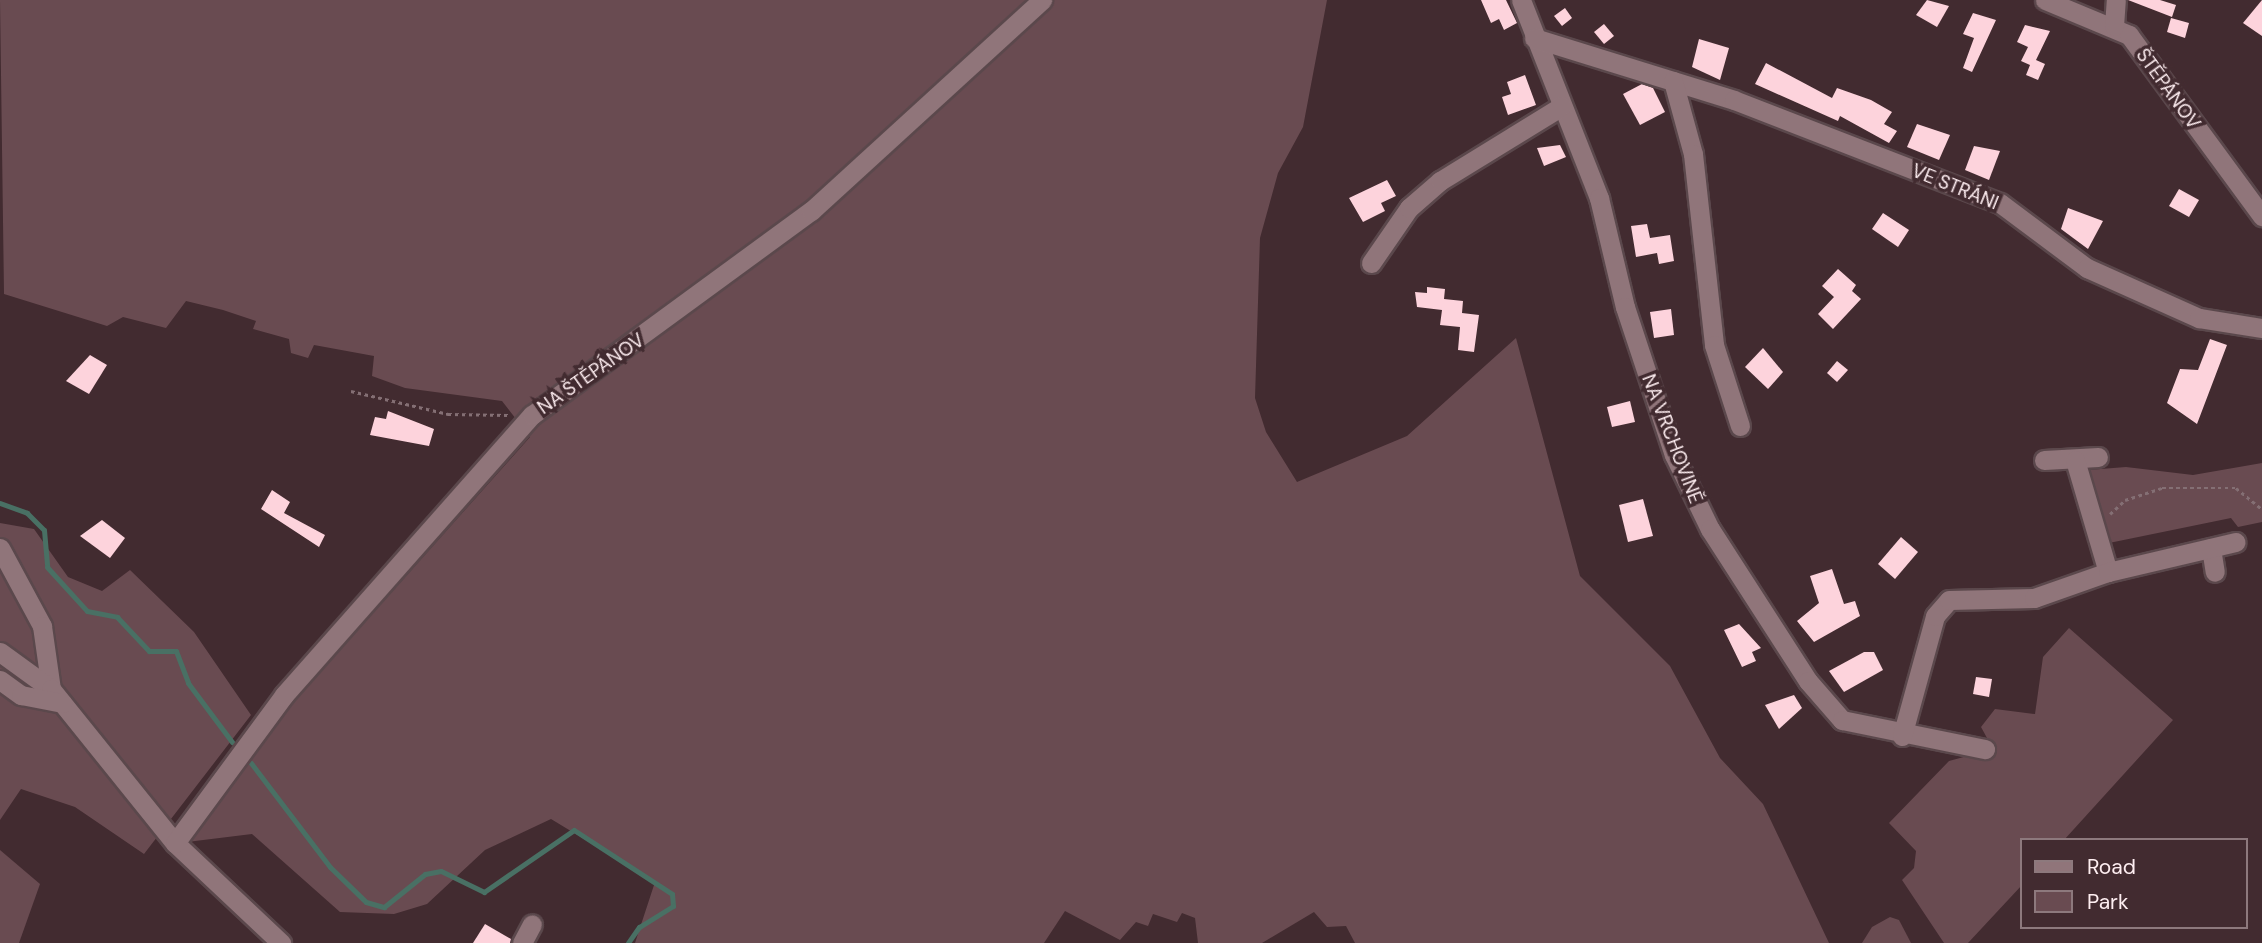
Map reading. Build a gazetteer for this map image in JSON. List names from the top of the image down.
{
  "streets": {
    "street": [
      "ŠTĚPÁNOV",
      "VE STRÁNI",
      "NA ŠTĚPÁNOV",
      "NA VRCHOVINĚ"
    ]
  },
  "crossings": [
    ["VE STRÁNI", "NA VRCHOVINĚ"]
  ],
  "legend": ["Road", "Park"]
}
